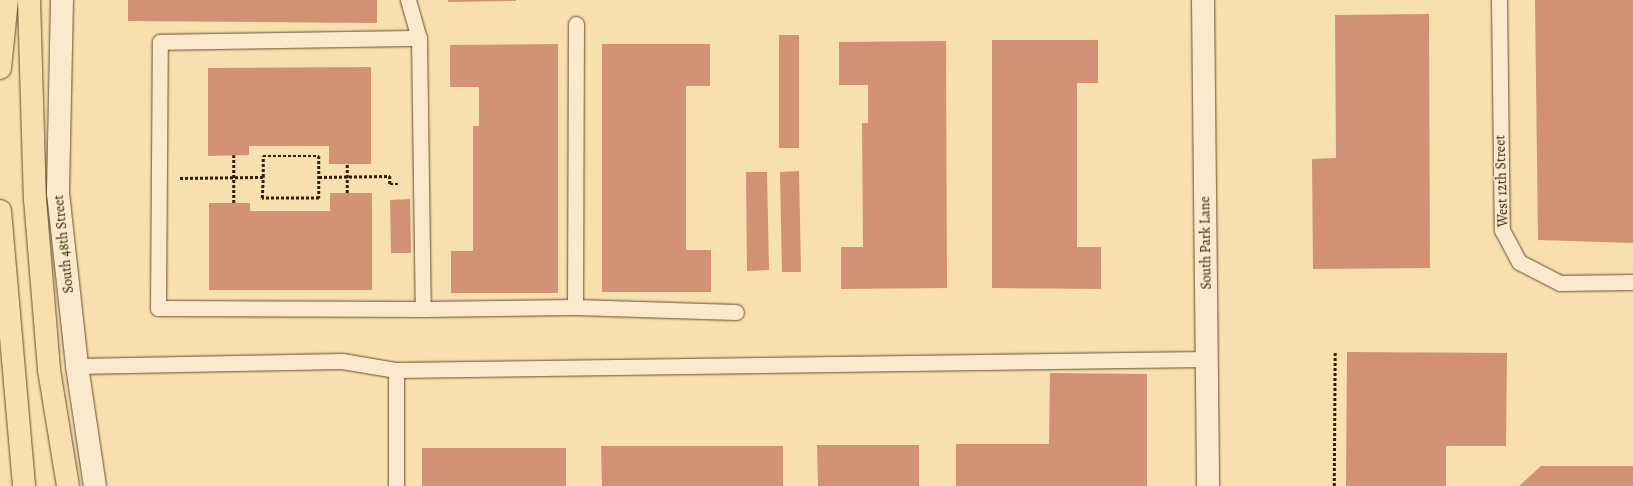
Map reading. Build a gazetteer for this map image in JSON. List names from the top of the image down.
{
  "streets": {
    "street": ["South Park Lane", "South 48th Street"],
    "lane": ["West 12th Street"]
  }
}
